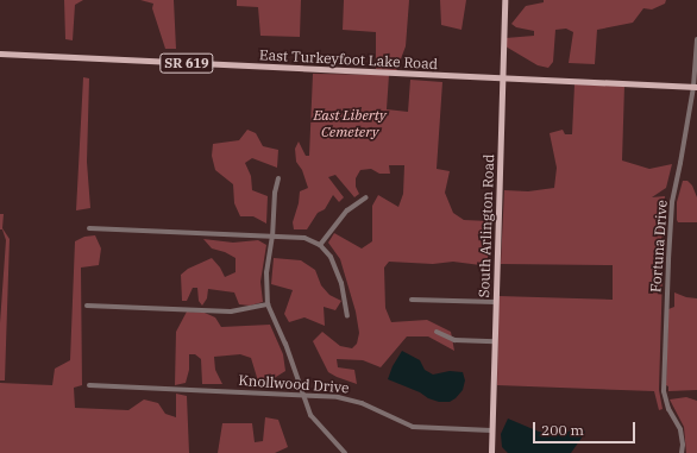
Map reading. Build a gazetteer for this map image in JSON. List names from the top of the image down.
{
  "streets": {
    "main road": ["East Turkeyfoot Lake Road", "SR 619", "South Arlington Road"],
    "street": ["Fortuna Drive", "Knollwood Drive"]
  },
  "crossings": [
    ["East Turkeyfoot Lake Road", "South Arlington Road"],
    ["East Turkeyfoot Lake Road", "Fortuna Drive"],
    ["South Arlington Road", "Knollwood Drive"]
  ],
  "parks": ["East Liberty Cemetery"],
  "scale_bar": "200 m"
}
